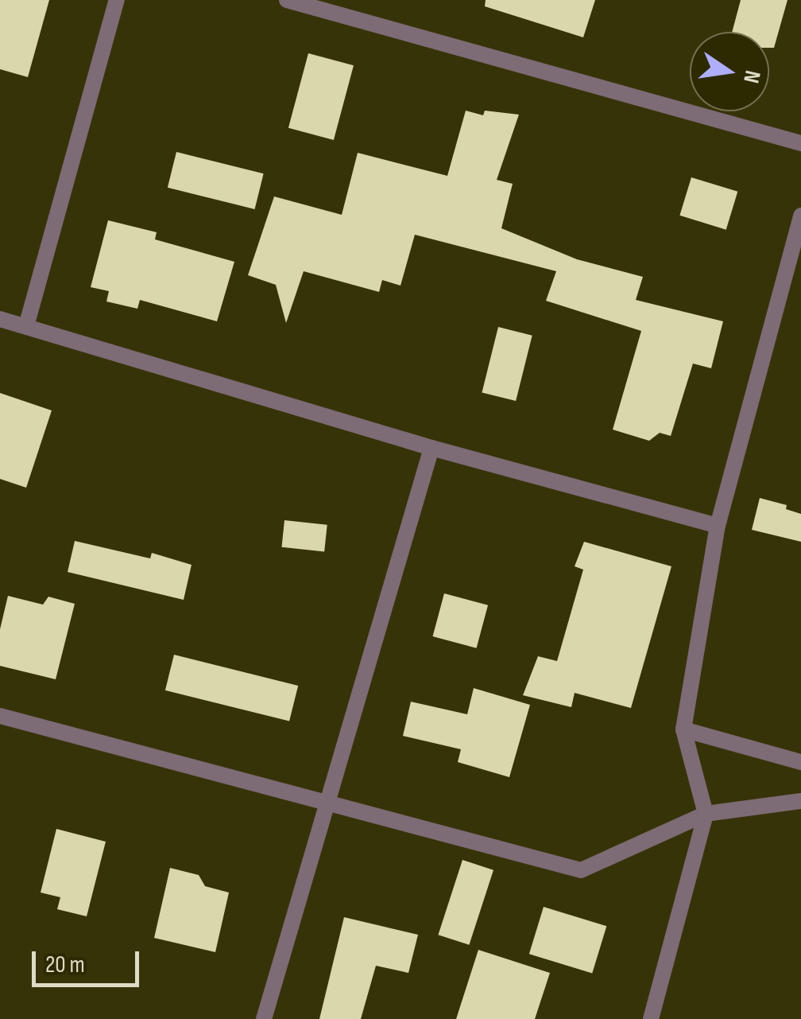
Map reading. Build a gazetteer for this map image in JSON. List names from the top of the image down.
{
  "scale_bar": "20 m",
  "north": "right"
}
